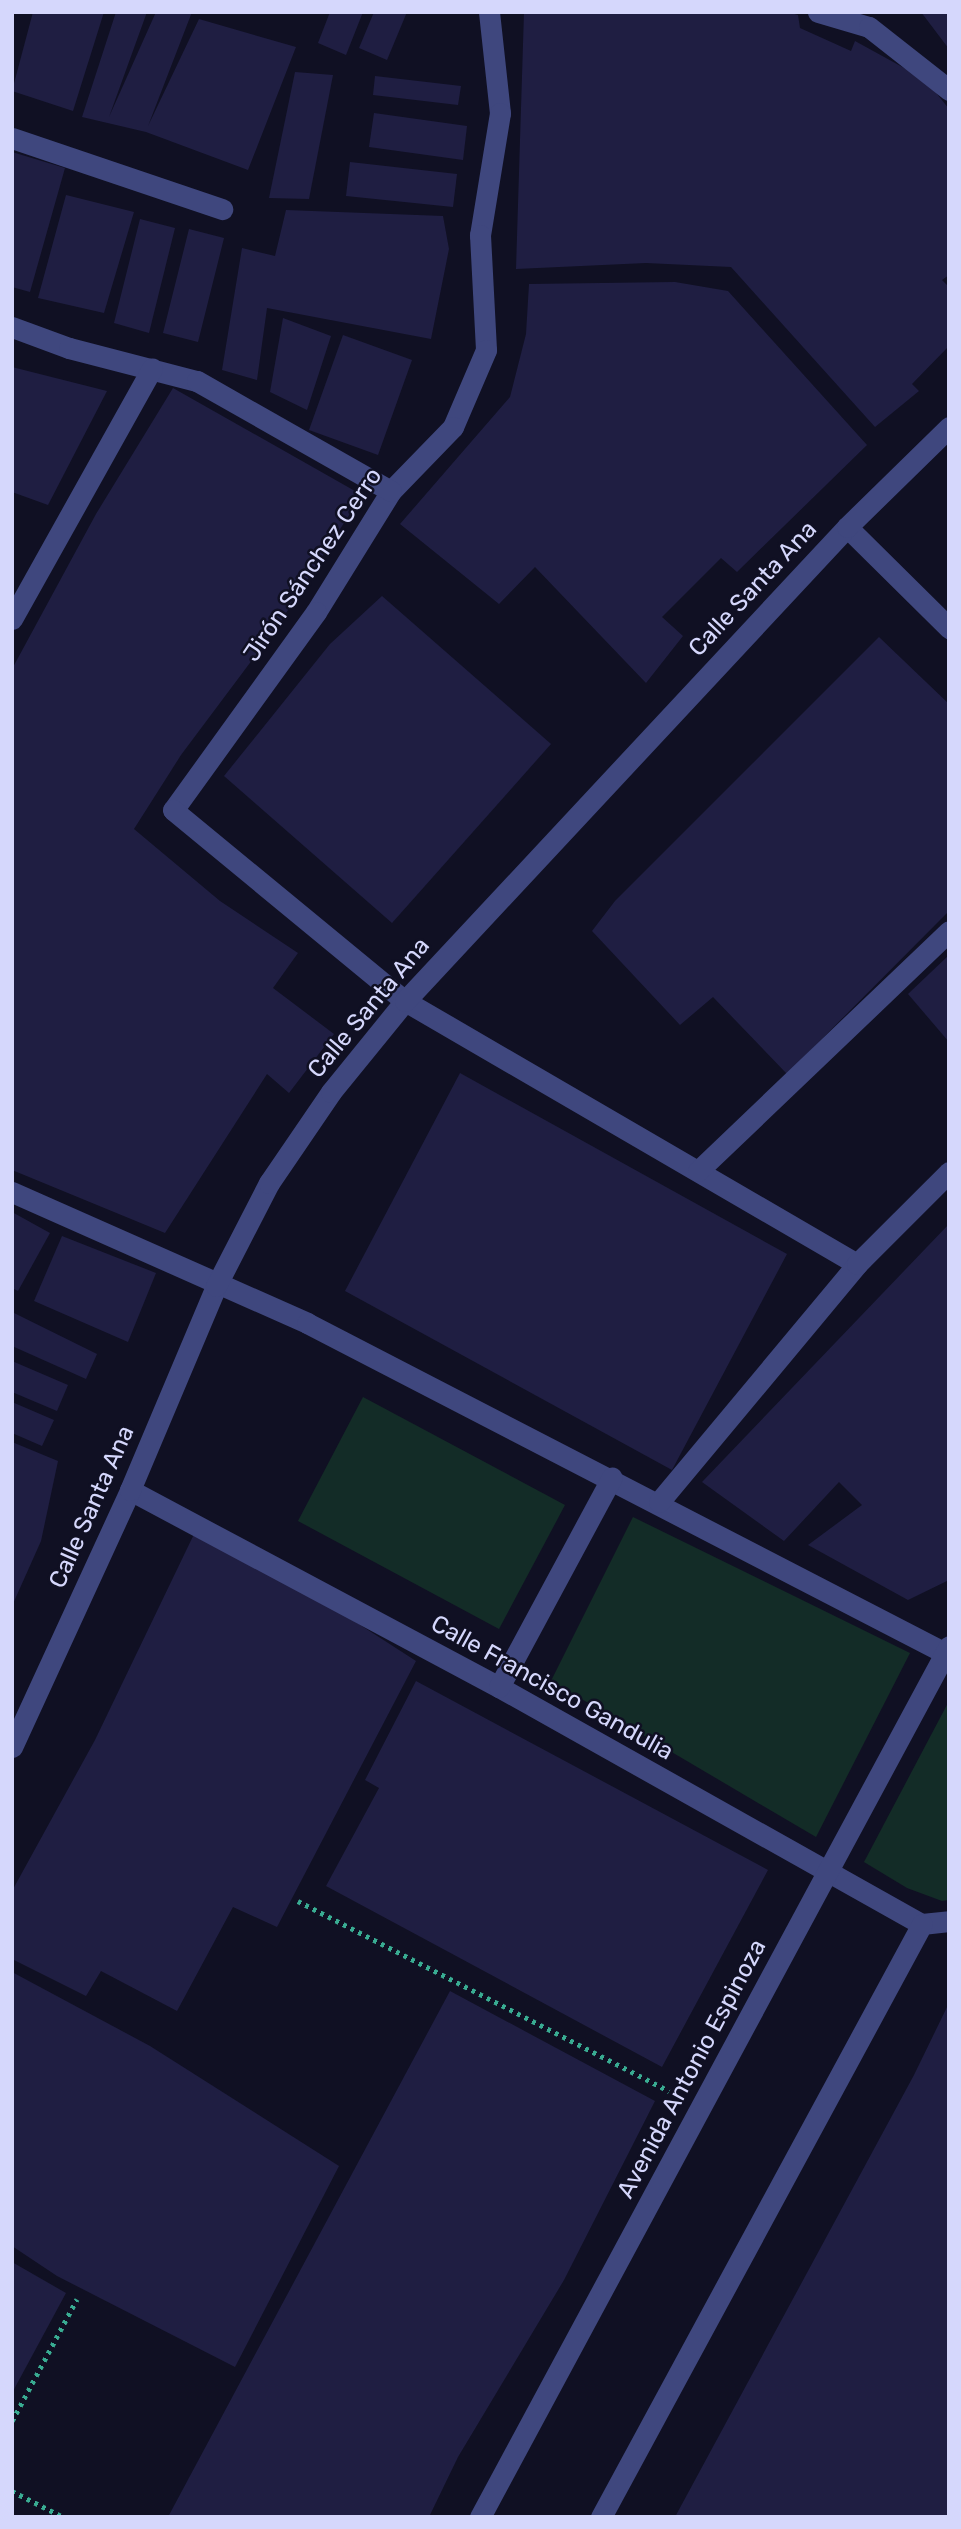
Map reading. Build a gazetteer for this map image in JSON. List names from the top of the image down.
{
  "streets": {
    "street": [
      "Jirón Sánchez Cerro",
      "Calle Santa Ana",
      "Calle Francisco Gandulia",
      "Avenida Antonio Espinoza"
    ]
  },
  "crossings": [
    ["Jirón Sánchez Cerro", "Calle Santa Ana"],
    ["Calle Santa Ana", "Calle Francisco Gandulia"],
    ["Calle Francisco Gandulia", "Avenida Antonio Espinoza"]
  ]
}
